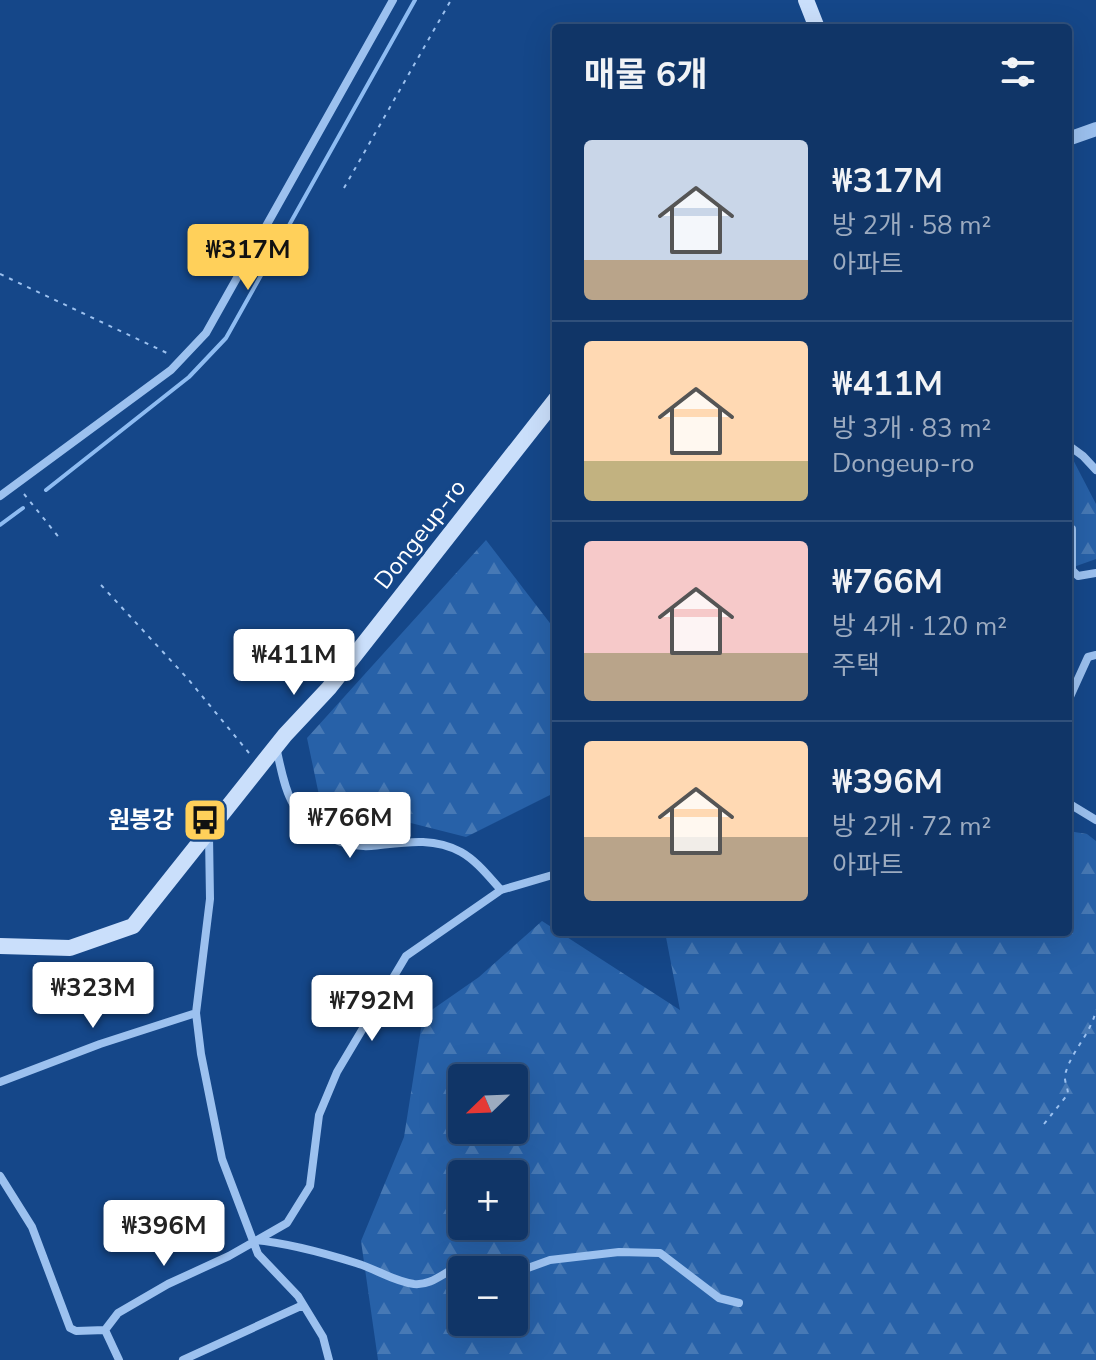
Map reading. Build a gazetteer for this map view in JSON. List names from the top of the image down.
{
  "streets": {
    "main road": ["Dongeup-ro"]
  },
  "places": {
    "bus stop": ["원봉강"]
  },
  "north": "bottom left",
  "page": {
    "heading": "매물 6개",
    "list": [
      {
        "name": "₩317M",
        "note": "방 2개 · 58 m² · 아파트"
      },
      {
        "name": "₩411M",
        "note": "방 3개 · 83 m² · Dongeup-ro"
      },
      {
        "name": "₩766M",
        "note": "방 4개 · 120 m² · 주택"
      },
      {
        "name": "₩396M",
        "note": "방 2개 · 72 m² · 아파트"
      }
    ],
    "price": [
      "₩317M",
      "₩411M",
      "₩766M",
      "₩323M",
      "₩792M",
      "₩396M"
    ],
    "map_buttons": ["+", "−"]
  }
}
